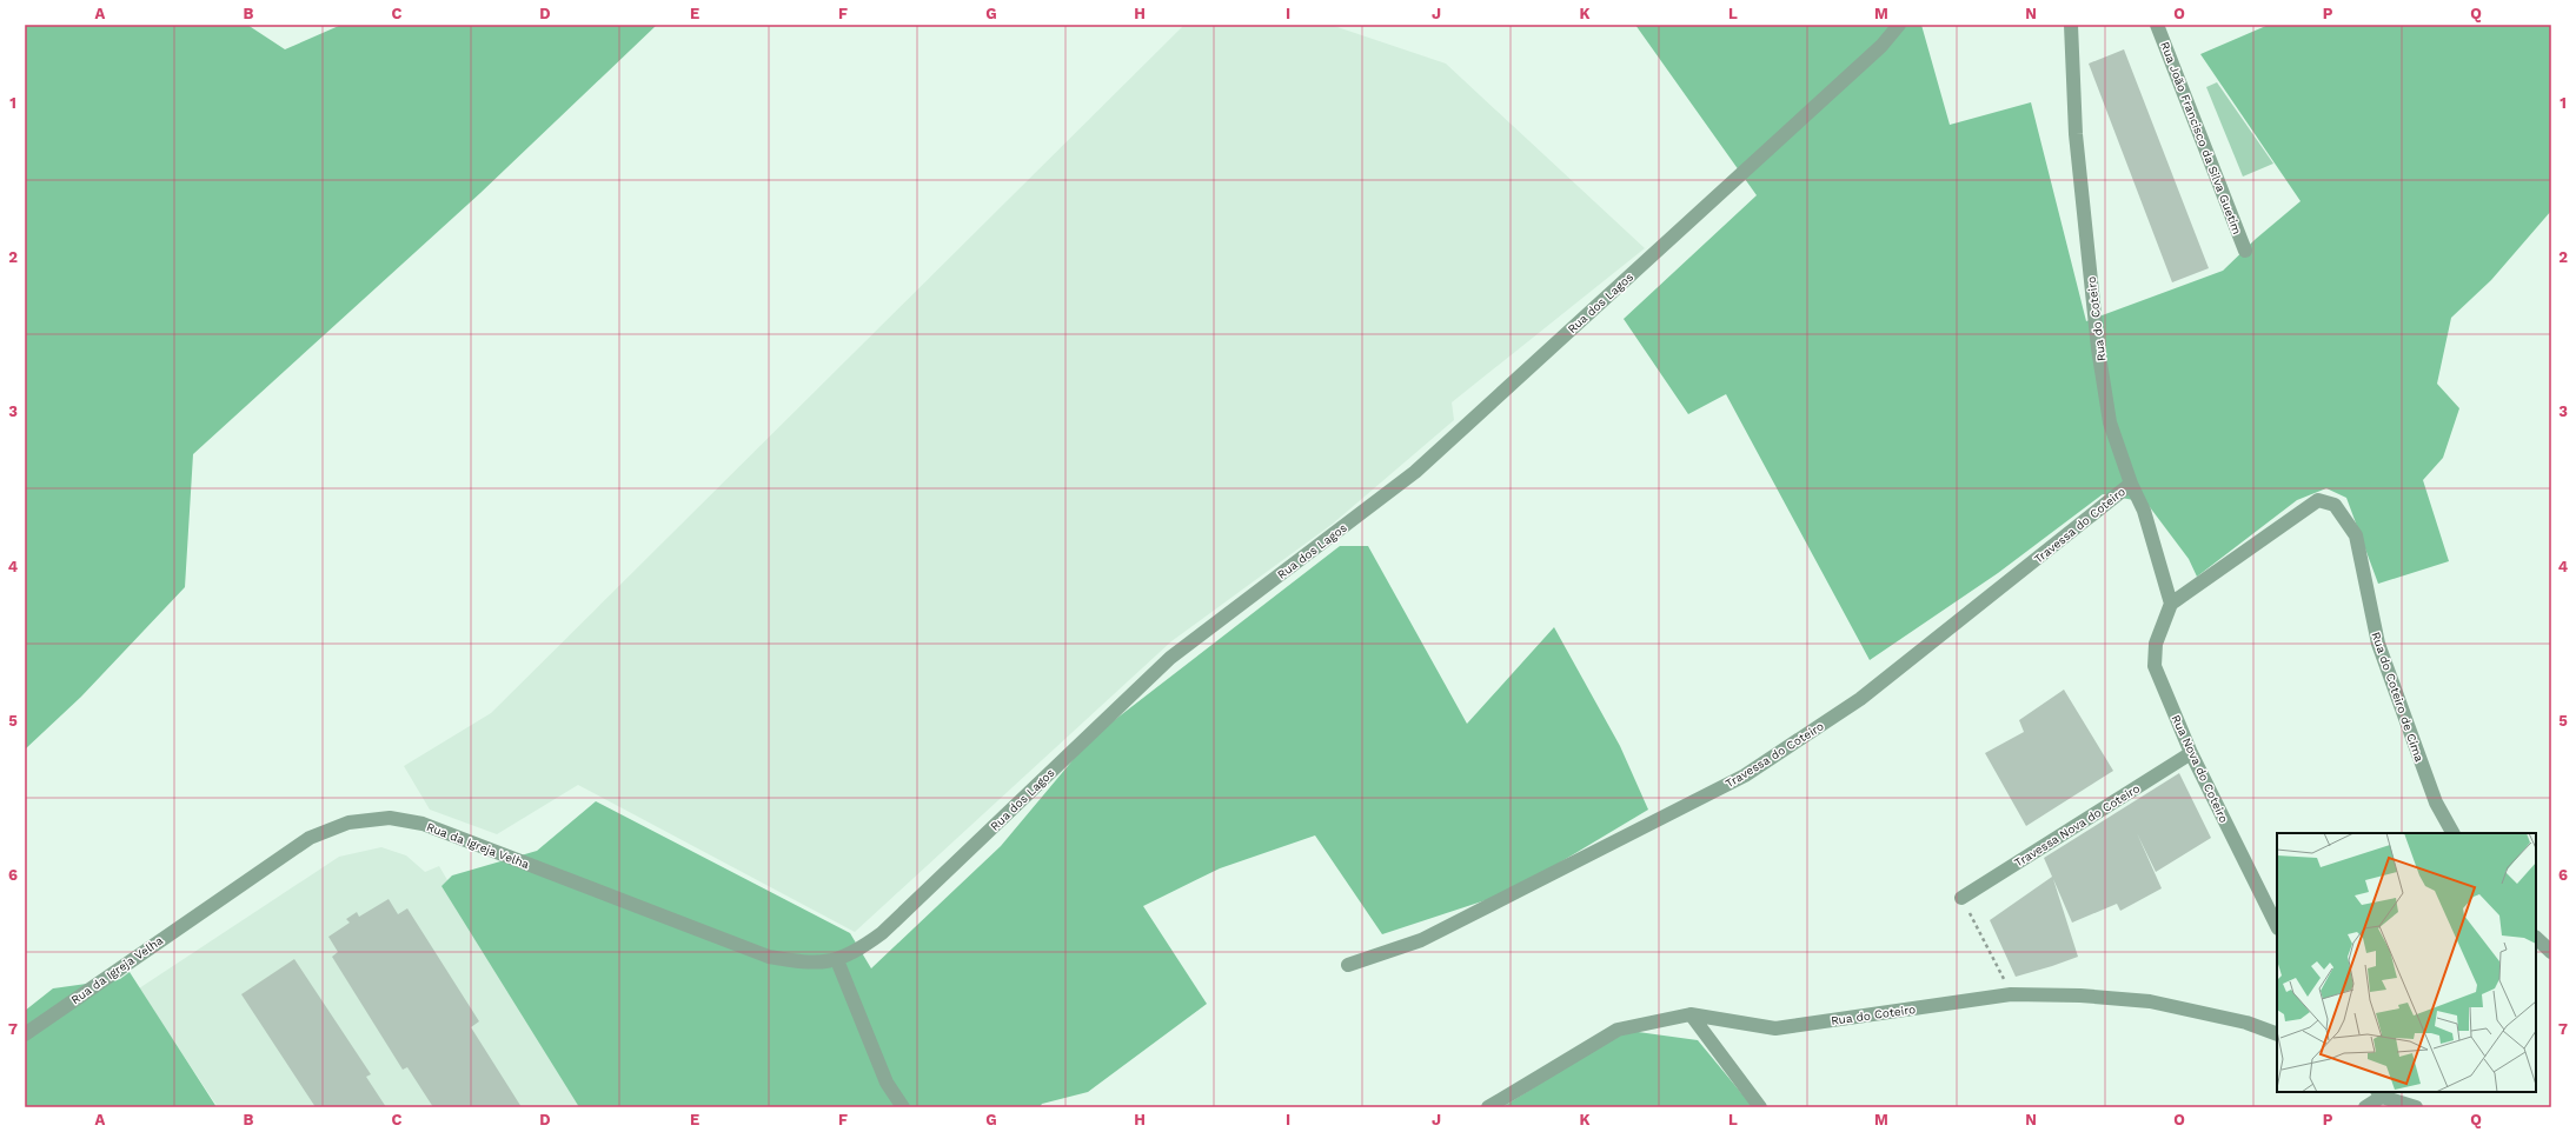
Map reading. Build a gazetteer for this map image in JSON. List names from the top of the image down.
{
  "streets": {
    "street": [
      "Rua João Francisco da Silva Guetim",
      "Rua dos Lagos",
      "Rua do Coteiro",
      "Travessa do Coteiro",
      "Rua do Coteiro de Cima",
      "Rua Nova do Coteiro",
      "Travessa Nova do Coteiro",
      "Rua da Igreja Velha"
    ]
  },
  "crossings": [
    ["Rua dos Lagos", "Rua da Igreja Velha"],
    ["Rua do Coteiro", "Travessa do Coteiro"],
    ["Rua do Coteiro", "Rua do Coteiro de Cima"],
    ["Rua do Coteiro", "Rua Nova do Coteiro"],
    ["Rua do Coteiro de Cima", "Rua Nova do Coteiro"],
    ["Rua Nova do Coteiro", "Travessa Nova do Coteiro"]
  ],
  "grid": {
    "columns": [
      "A",
      "B",
      "C",
      "D",
      "E",
      "F",
      "G",
      "H",
      "I",
      "J",
      "K",
      "L",
      "M",
      "N",
      "O",
      "P",
      "Q"
    ],
    "rows": [
      "1",
      "2",
      "3",
      "4",
      "5",
      "6",
      "7"
    ]
  }
}
